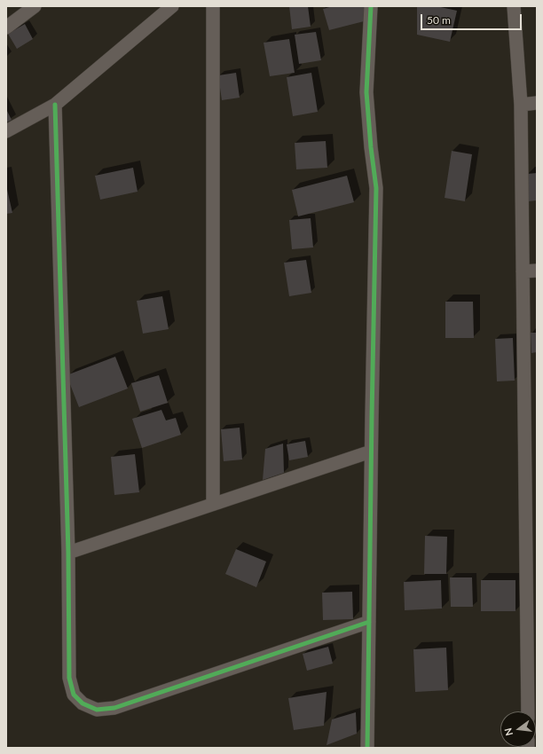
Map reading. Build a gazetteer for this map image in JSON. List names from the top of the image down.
{
  "scale_bar": "50 m",
  "north": "left"
}
